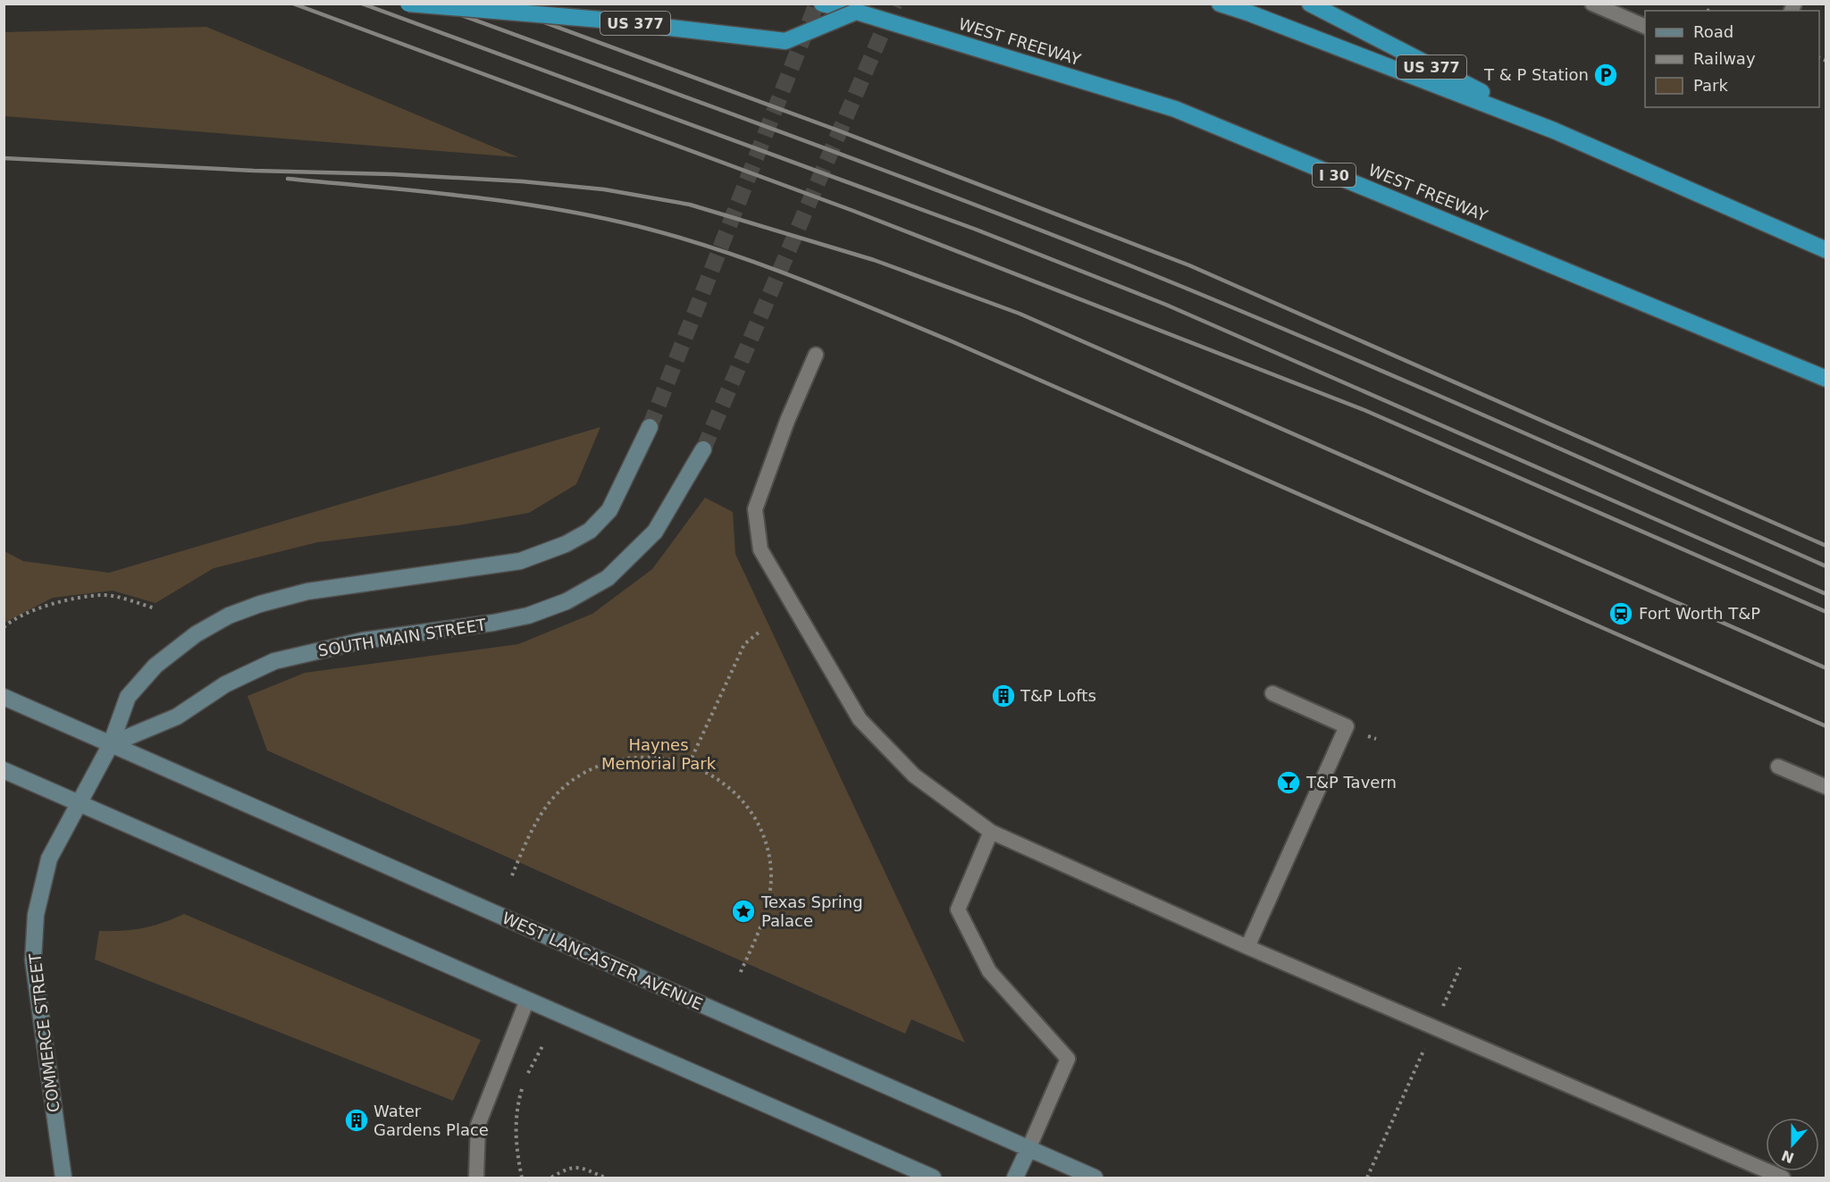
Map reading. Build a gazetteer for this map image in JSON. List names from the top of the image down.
{
  "streets": {
    "highway": ["US 377", "WEST FREEWAY", "I 30"],
    "main road": ["SOUTH MAIN STREET", "WEST LANCASTER AVENUE", "COMMERCE STREET"]
  },
  "crossings": [
    ["US 377", "WEST FREEWAY"],
    ["US 377", "I 30"],
    ["WEST FREEWAY", "I 30"],
    ["SOUTH MAIN STREET", "WEST LANCASTER AVENUE"],
    ["SOUTH MAIN STREET", "COMMERCE STREET"],
    ["WEST LANCASTER AVENUE", "COMMERCE STREET"]
  ],
  "parks": ["Haynes Memorial Park"],
  "places": {
    "parking": ["T & P Station"],
    "station": ["Fort Worth T&P"],
    "building": ["T&P Lofts", "Water Gardens Place"],
    "bar": ["T&P Tavern"],
    "place": ["Texas Spring Palace"]
  },
  "legend": ["Road", "Railway", "Park"],
  "north": "bottom"
}
